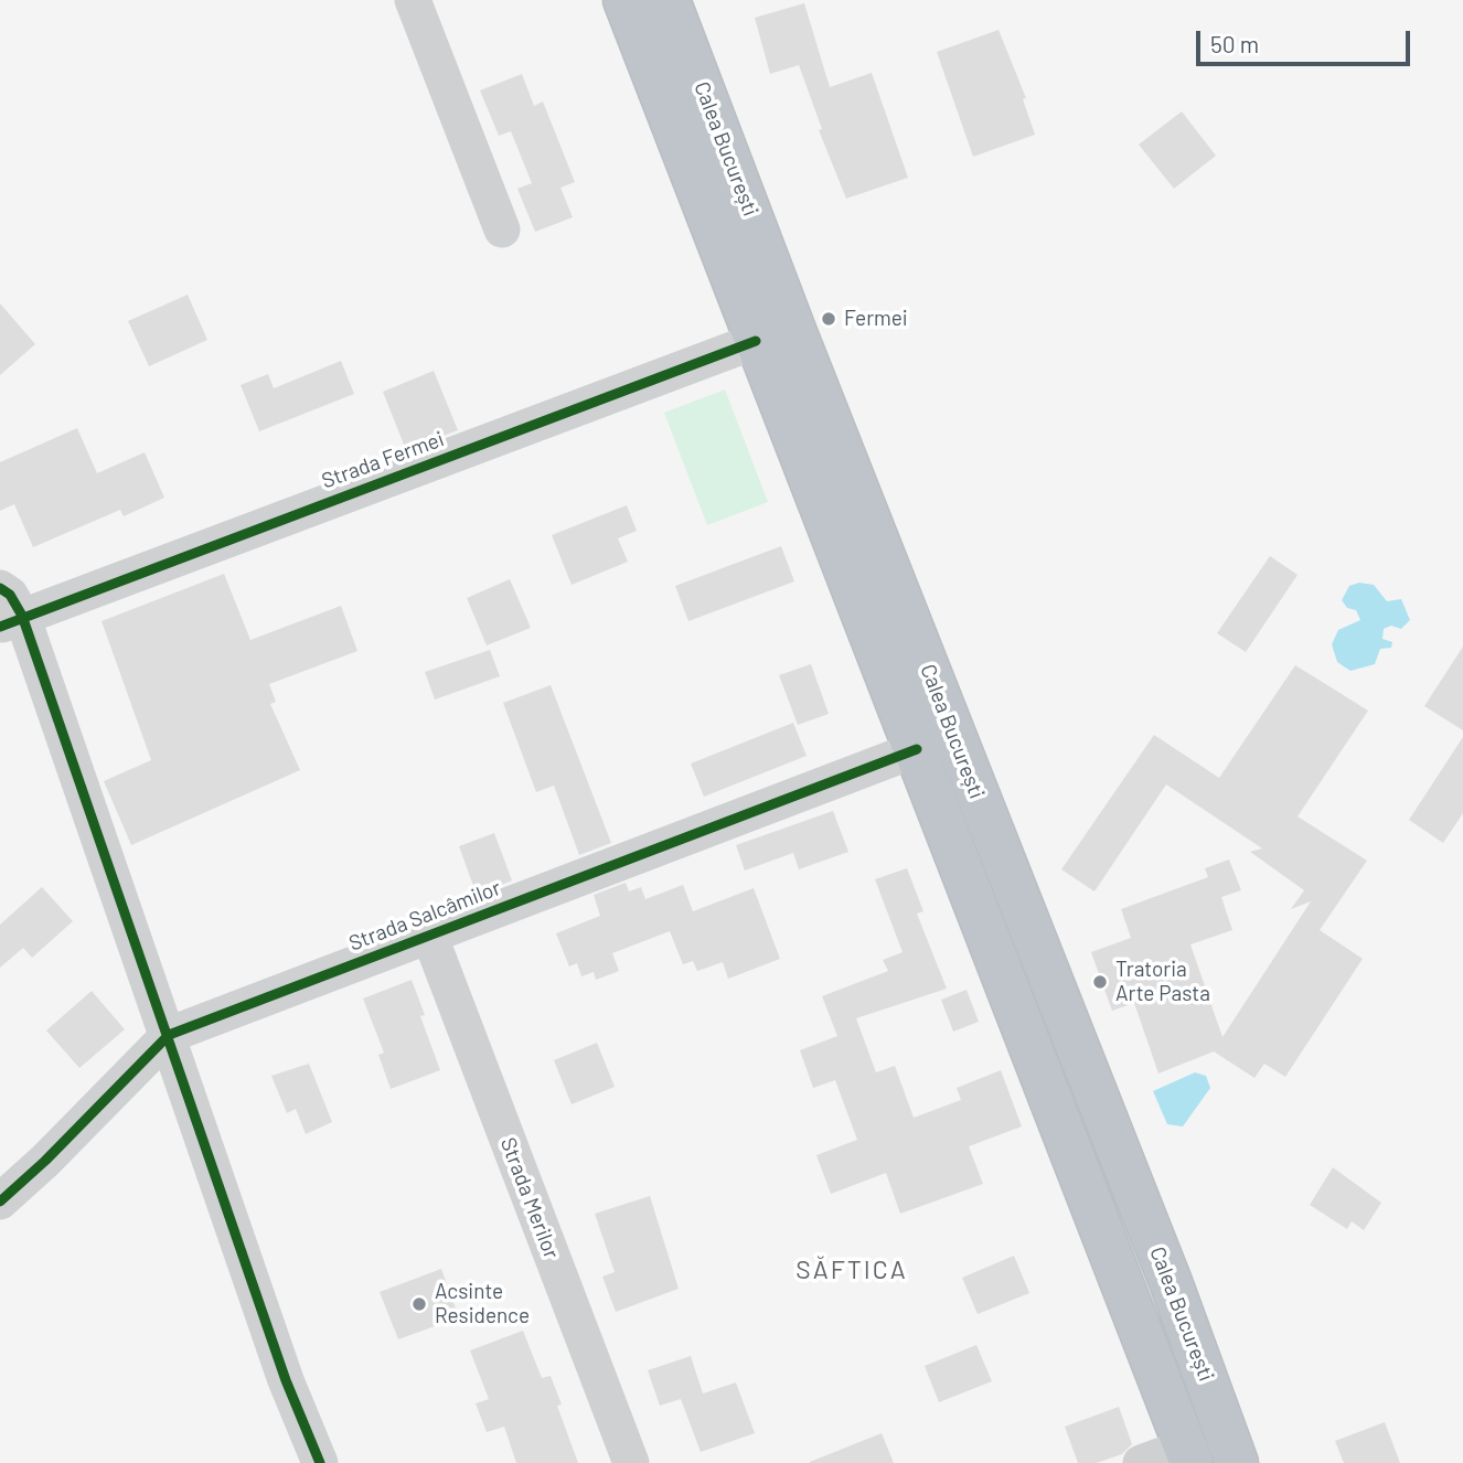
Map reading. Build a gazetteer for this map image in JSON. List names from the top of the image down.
{
  "streets": {
    "highway": ["Calea București"],
    "street": ["Strada Fermei", "Strada Salcâmilor", "Strada Merilor"]
  },
  "crossings": [
    ["Calea București", "Strada Fermei"],
    ["Calea București", "Strada Salcâmilor"],
    ["Strada Salcâmilor", "Strada Merilor"]
  ],
  "districts": ["SĂFTICA"],
  "places": ["Fermei", "Tratoria Arte Pasta", "Acsinte Residence"],
  "scale_bar": "50 m"
}
